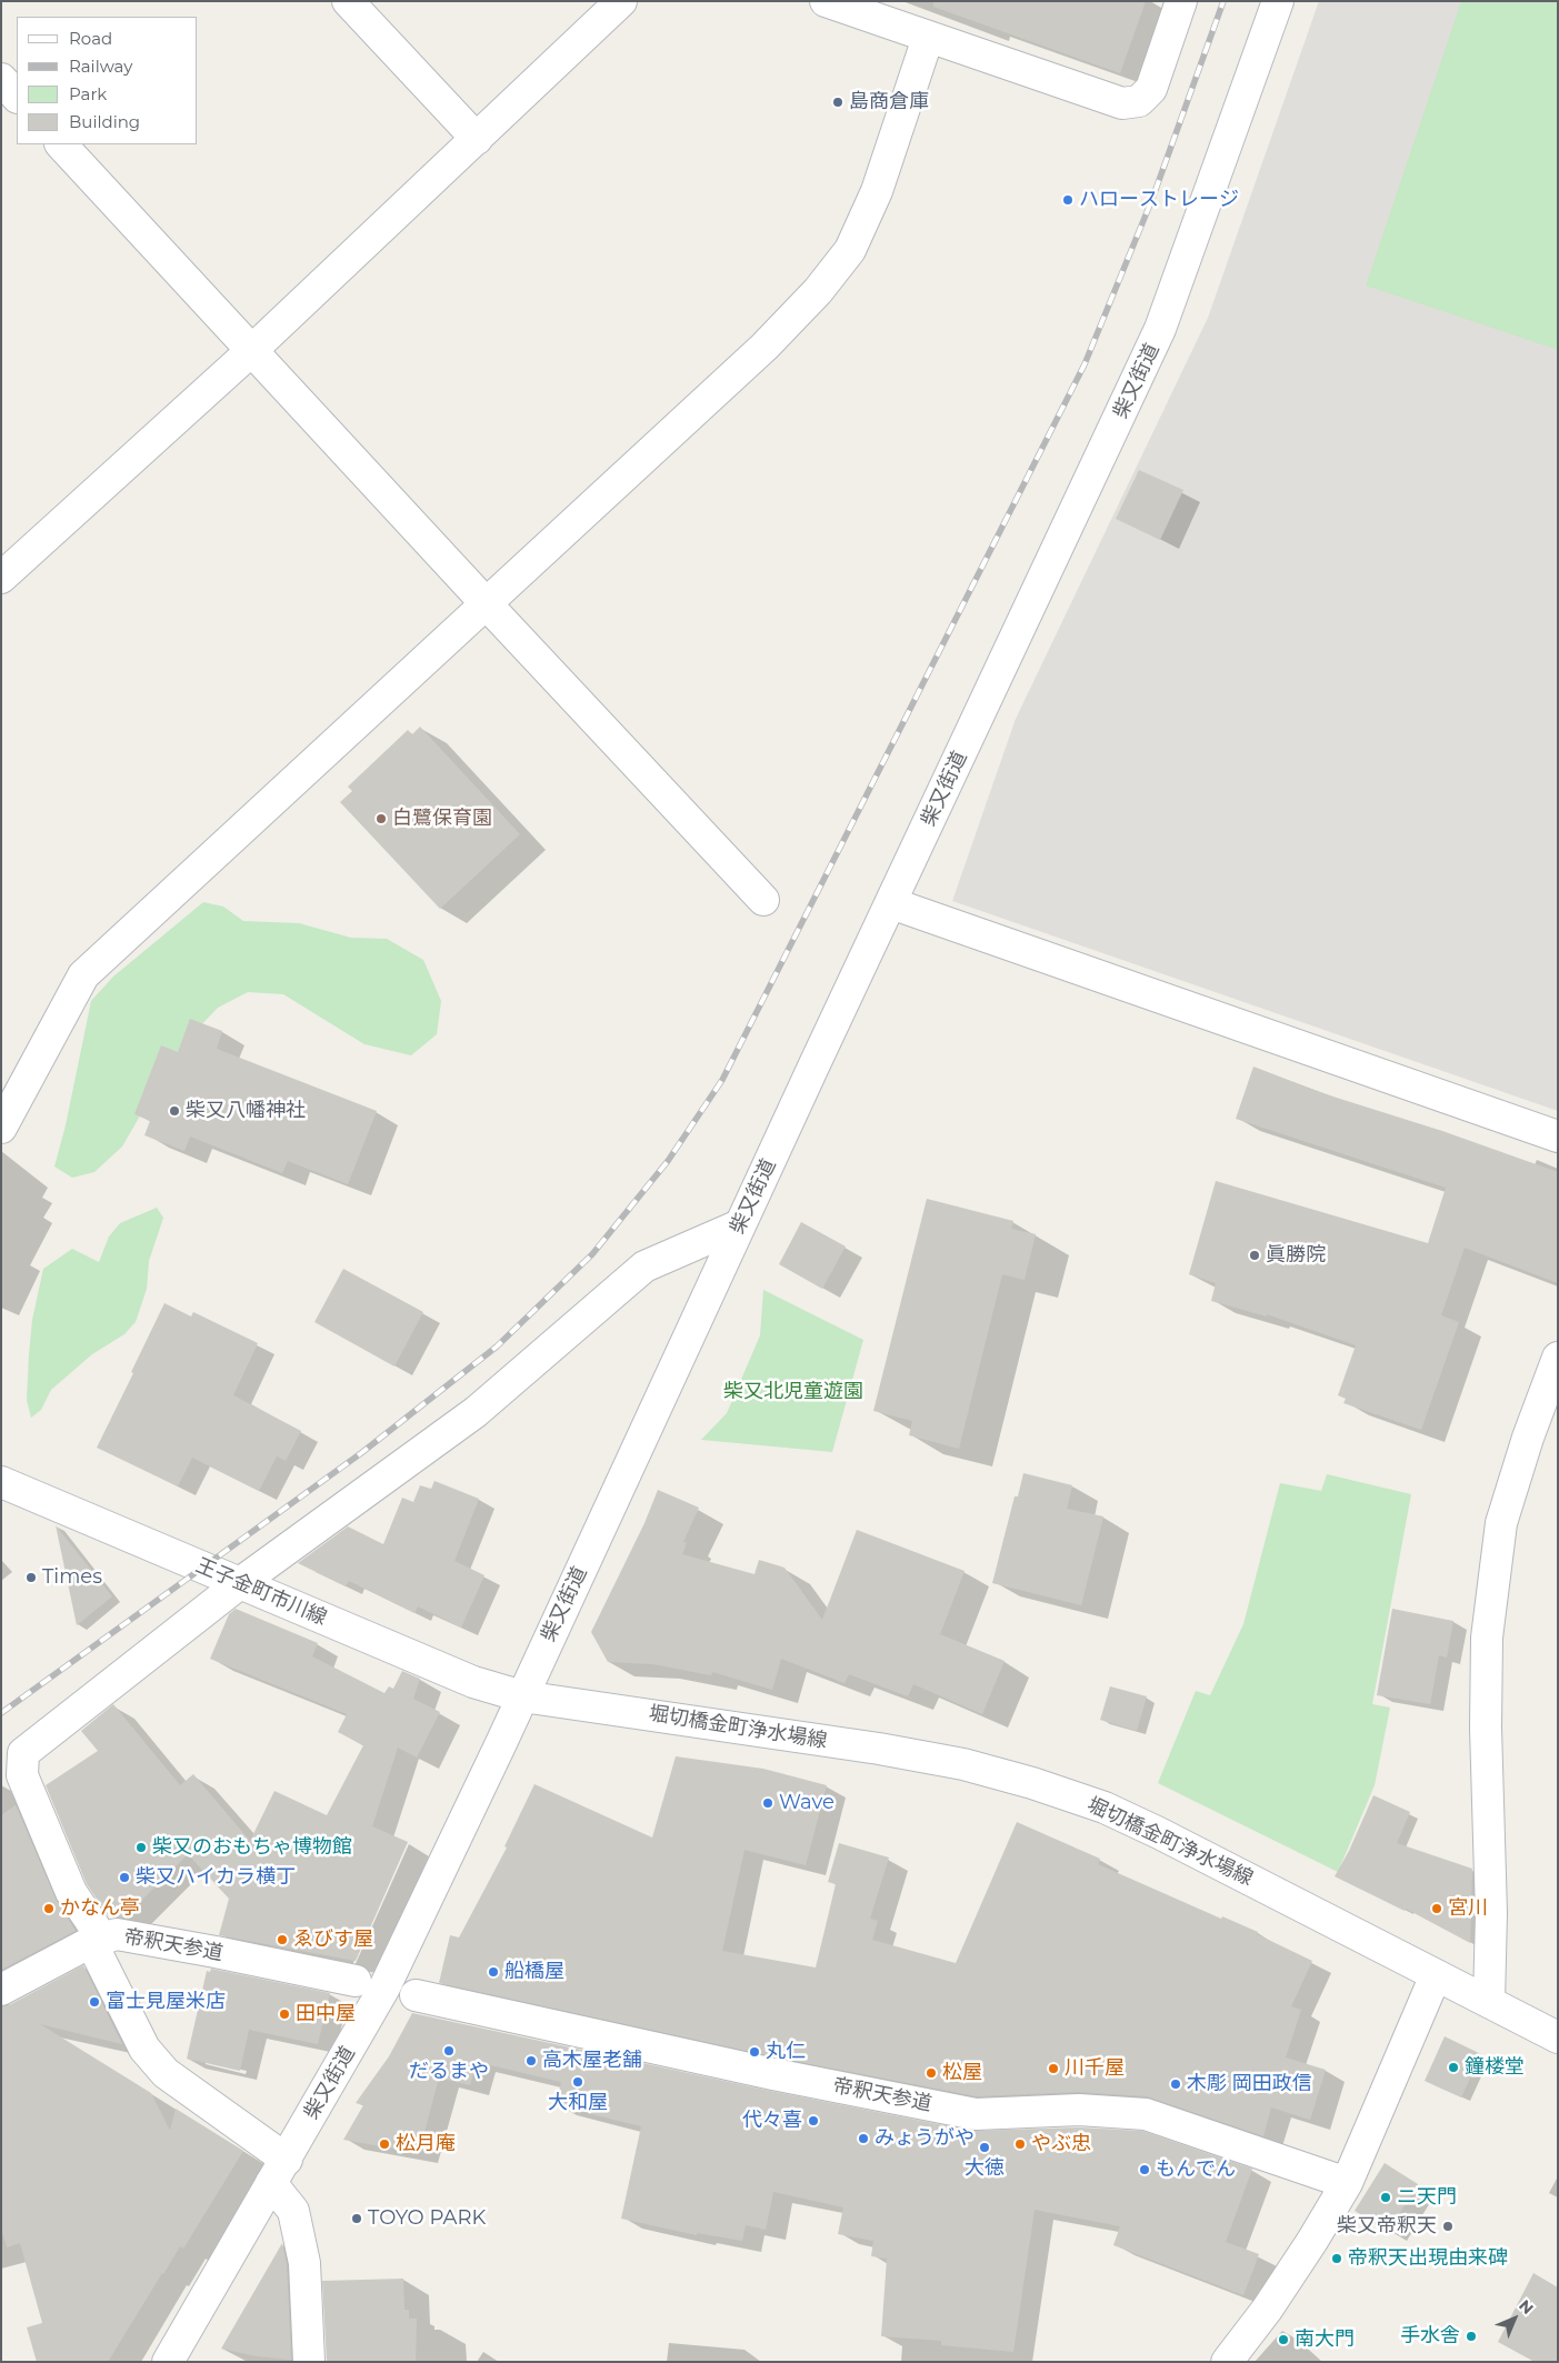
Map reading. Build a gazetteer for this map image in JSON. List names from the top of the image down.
{
  "streets": {
    "street": [
      "柴又街道",
      "王子金町市川線",
      "堀切橋金町浄水場線",
      "帝釈天参道"
    ]
  },
  "crossings": [
    ["柴又街道", "王子金町市川線"],
    ["柴又街道", "堀切橋金町浄水場線"],
    ["王子金町市川線", "堀切橋金町浄水場線"]
  ],
  "parks": ["柴又北児童遊園"],
  "places": [
    "島商倉庫",
    "ハローストレージ",
    "白鷺保育園",
    "柴又八幡神社",
    "眞勝院",
    "Times",
    "Wave",
    "柴又のおもちゃ博物館",
    "柴又ハイカラ横丁",
    "かなん亭",
    "宮川",
    "ゑびす屋",
    "船橋屋",
    "富士見屋米店",
    "田中屋",
    "だるまや",
    "丸仁",
    "高木屋老舗",
    "鐘楼堂",
    "川千屋",
    "松屋",
    "大和屋",
    "木彫 岡田政信",
    "代々喜",
    "みょうがや",
    "松月庵",
    "やぶ忠",
    "大徳",
    "もんでん",
    "ニ天門",
    "TOYO PARK",
    "柴又帝釈天",
    "帝釈天出現由来碑",
    "手水舎",
    "南大門"
  ],
  "legend": [
    "Road",
    "Railway",
    "Park",
    "Building"
  ],
  "north": "top right"
}
